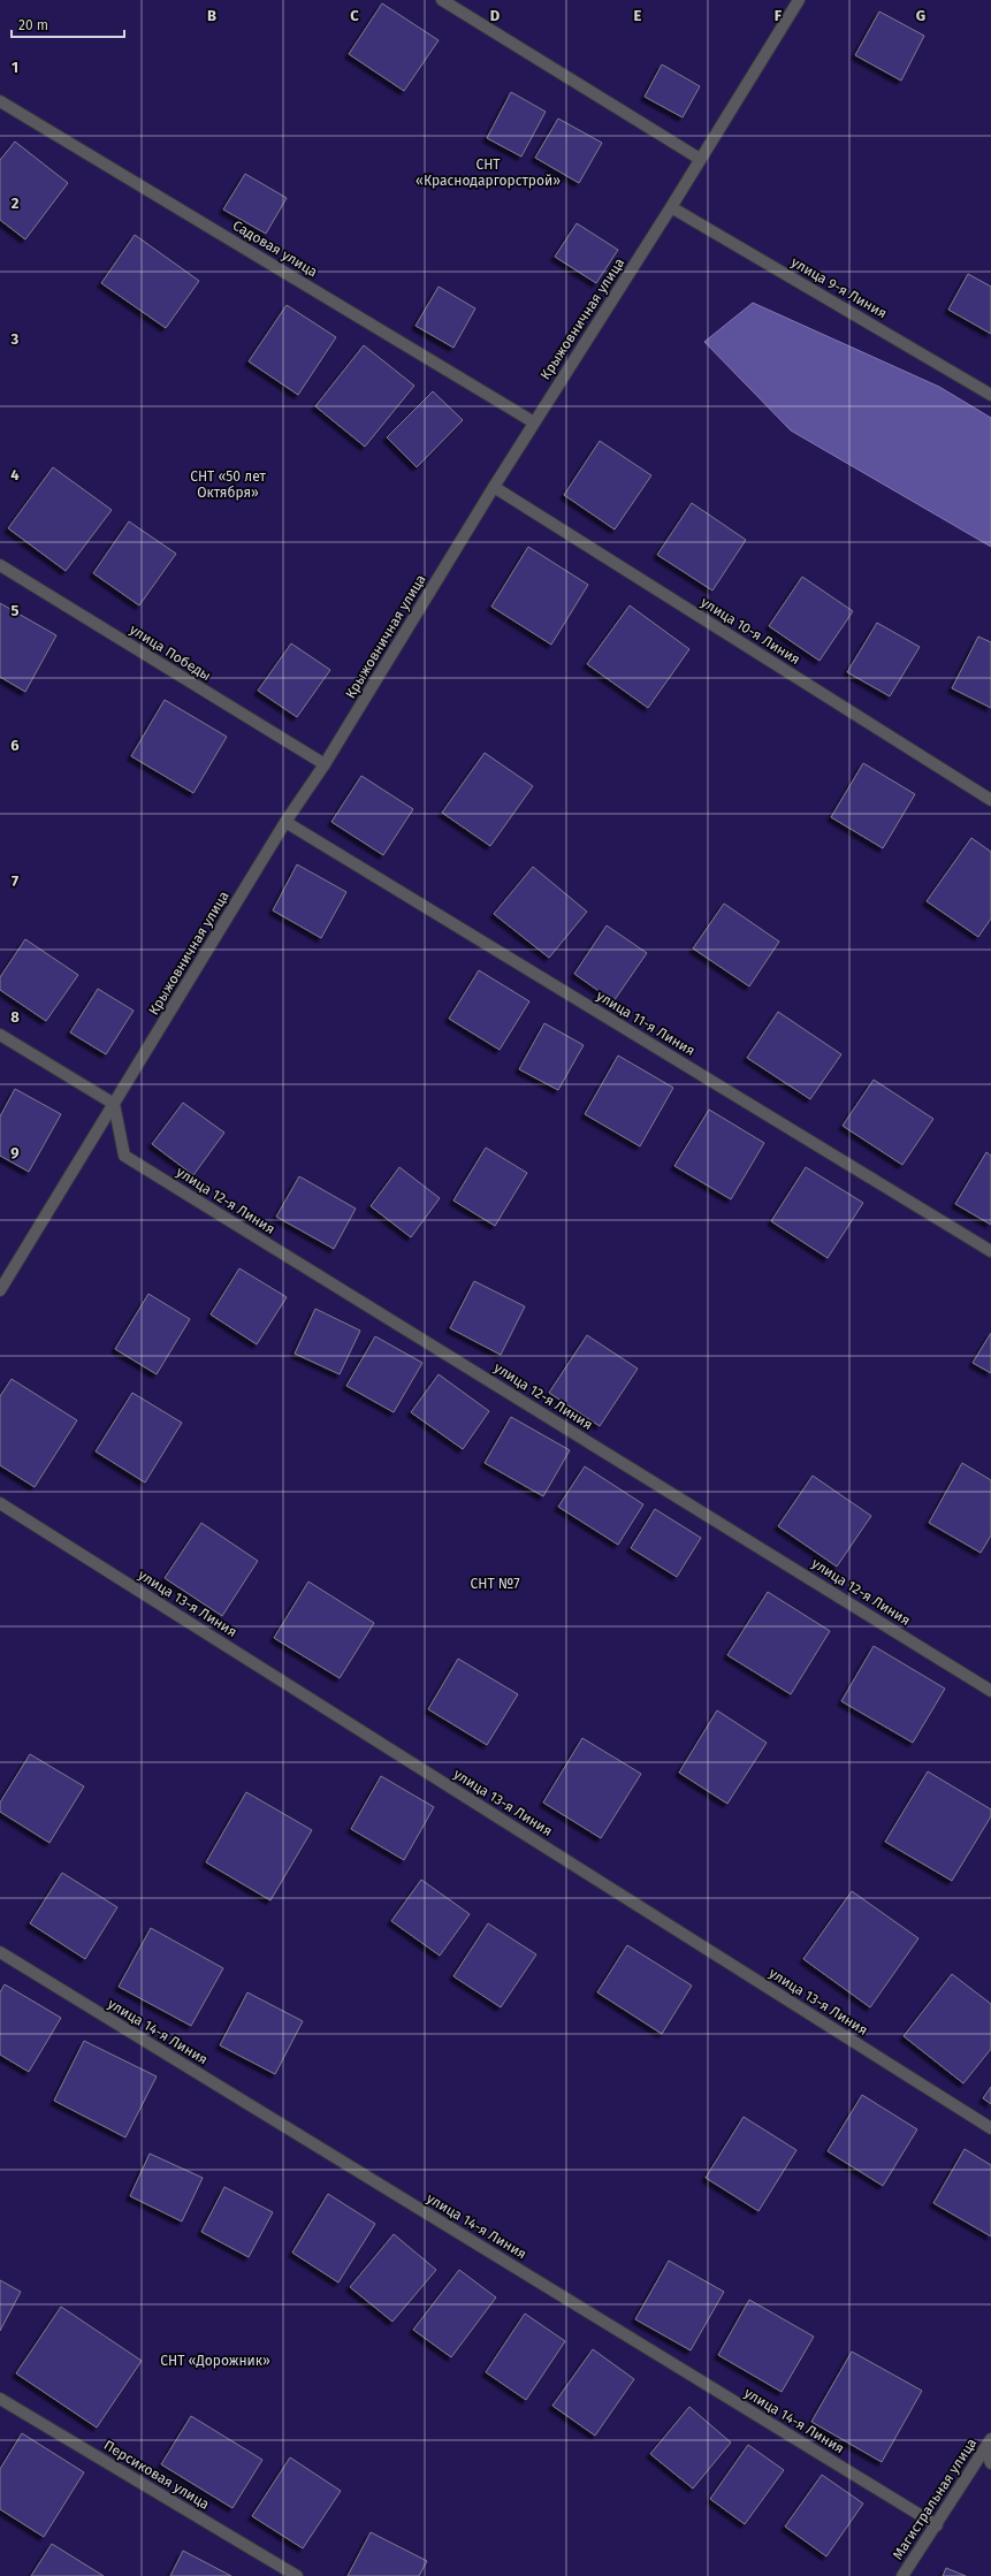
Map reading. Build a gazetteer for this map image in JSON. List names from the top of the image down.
{
  "streets": {
    "street": [
      "Садовая улица",
      "улица 9-я Линия",
      "Крыжовничная улица",
      "улица 10-я Линия",
      "улица Победы",
      "улица 11-я Линия",
      "улица 12-я Линия",
      "улица 13-я Линия",
      "улица 14-я Линия",
      "Персиковая улица",
      "Магистральная улица"
    ]
  },
  "crossings": [
    ["Садовая улица", "Крыжовничная улица"],
    ["улица 9-я Линия", "Крыжовничная улица"],
    ["Крыжовничная улица", "улица 10-я Линия"],
    ["Крыжовничная улица", "улица Победы"],
    ["Крыжовничная улица", "улица 11-я Линия"],
    ["Крыжовничная улица", "улица 12-я Линия"],
    ["улица 14-я Линия", "Магистральная улица"]
  ],
  "parks": [
    "СНТ «Краснодаргорстрой»",
    "СНТ «50 лет Октября»",
    "СНТ №7",
    "СНТ «Дорожник»"
  ],
  "scale_bar": "20 m",
  "grid": {
    "columns": [
      "B",
      "C",
      "D",
      "E",
      "F",
      "G"
    ],
    "rows": [
      "1",
      "2",
      "3",
      "4",
      "5",
      "6",
      "7",
      "8",
      "9"
    ]
  }
}
